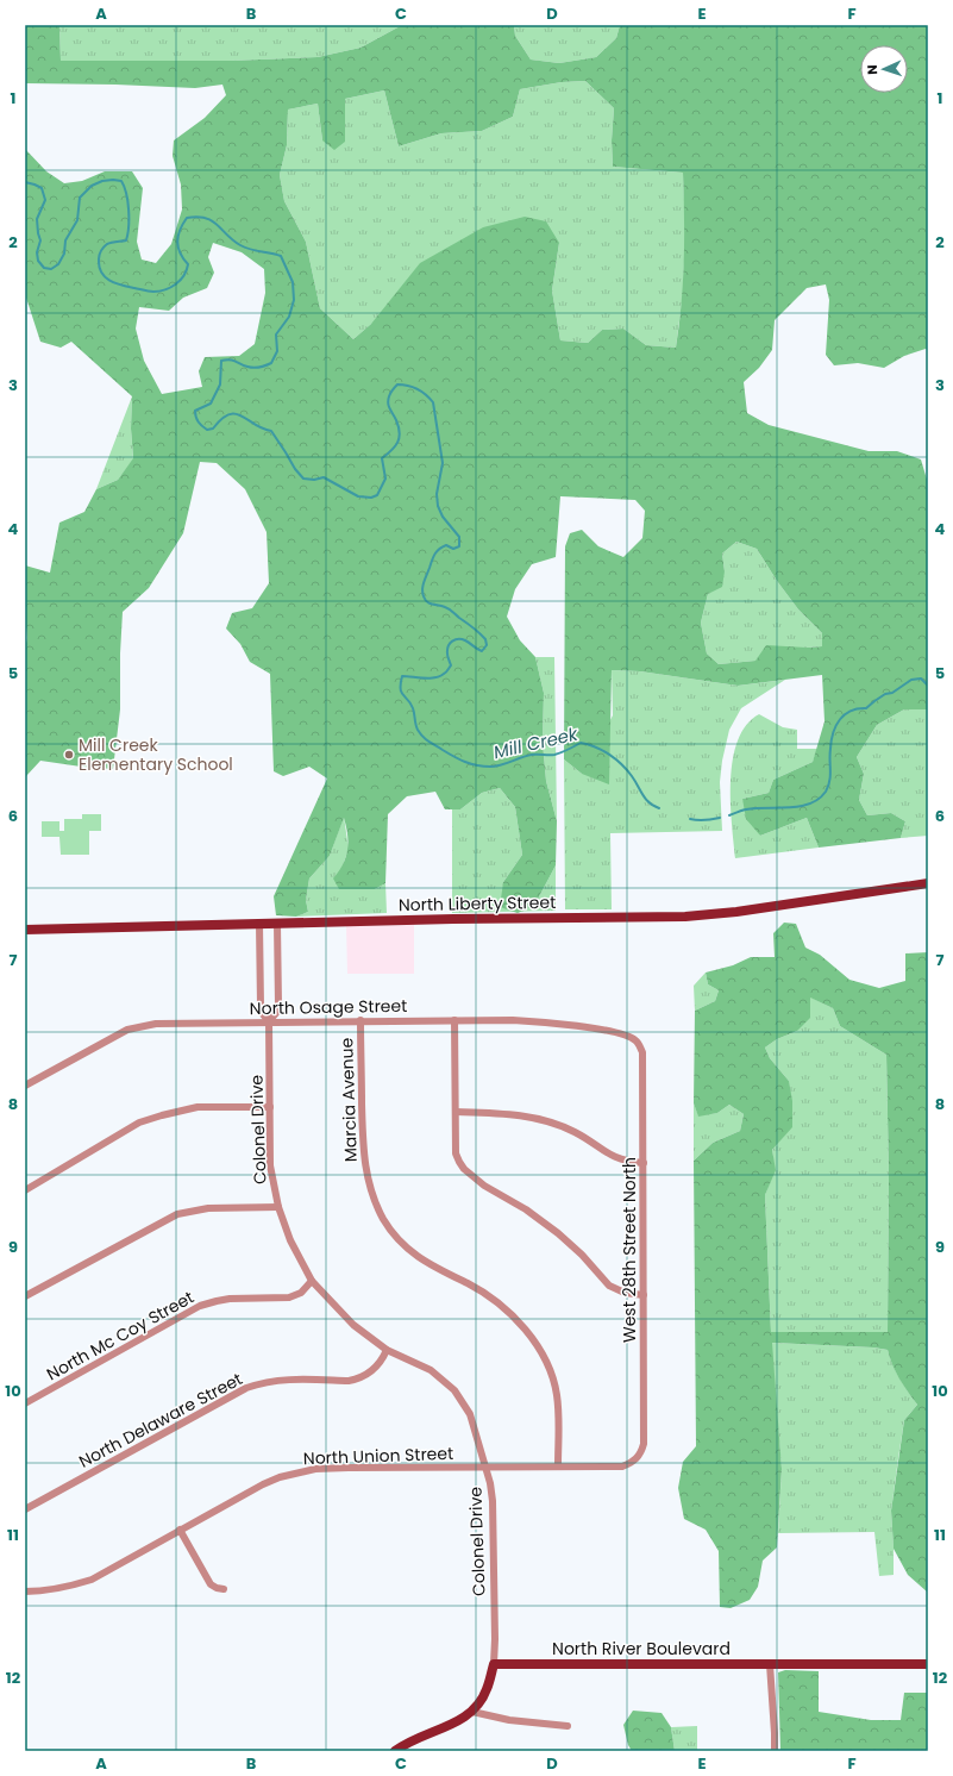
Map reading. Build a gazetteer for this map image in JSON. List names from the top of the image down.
{
  "streets": {
    "main road": ["North Liberty Street", "North River Boulevard"],
    "street": [
      "North Osage Street",
      "Marcia Avenue",
      "Colonel Drive",
      "West 28th Street North",
      "North Mc Coy Street",
      "North Delaware Street",
      "North Union Street"
    ]
  },
  "crossings": [
    ["North Liberty Street", "Colonel Drive"],
    ["North Osage Street", "Marcia Avenue"],
    ["North Osage Street", "Colonel Drive"],
    ["North Osage Street", "West 28th Street North"],
    ["Marcia Avenue", "North Union Street"],
    ["Colonel Drive", "North Mc Coy Street"],
    ["Colonel Drive", "North Delaware Street"],
    ["Colonel Drive", "North Union Street"],
    ["Colonel Drive", "North River Boulevard"],
    ["West 28th Street North", "North Union Street"]
  ],
  "water": ["Mill Creek"],
  "places": ["Mill Creek Elementary School"],
  "north": "left",
  "grid": {
    "columns": [
      "A",
      "B",
      "C",
      "D",
      "E",
      "F"
    ],
    "rows": [
      "1",
      "2",
      "3",
      "4",
      "5",
      "6",
      "7",
      "8",
      "9",
      "10",
      "11",
      "12"
    ]
  }
}
